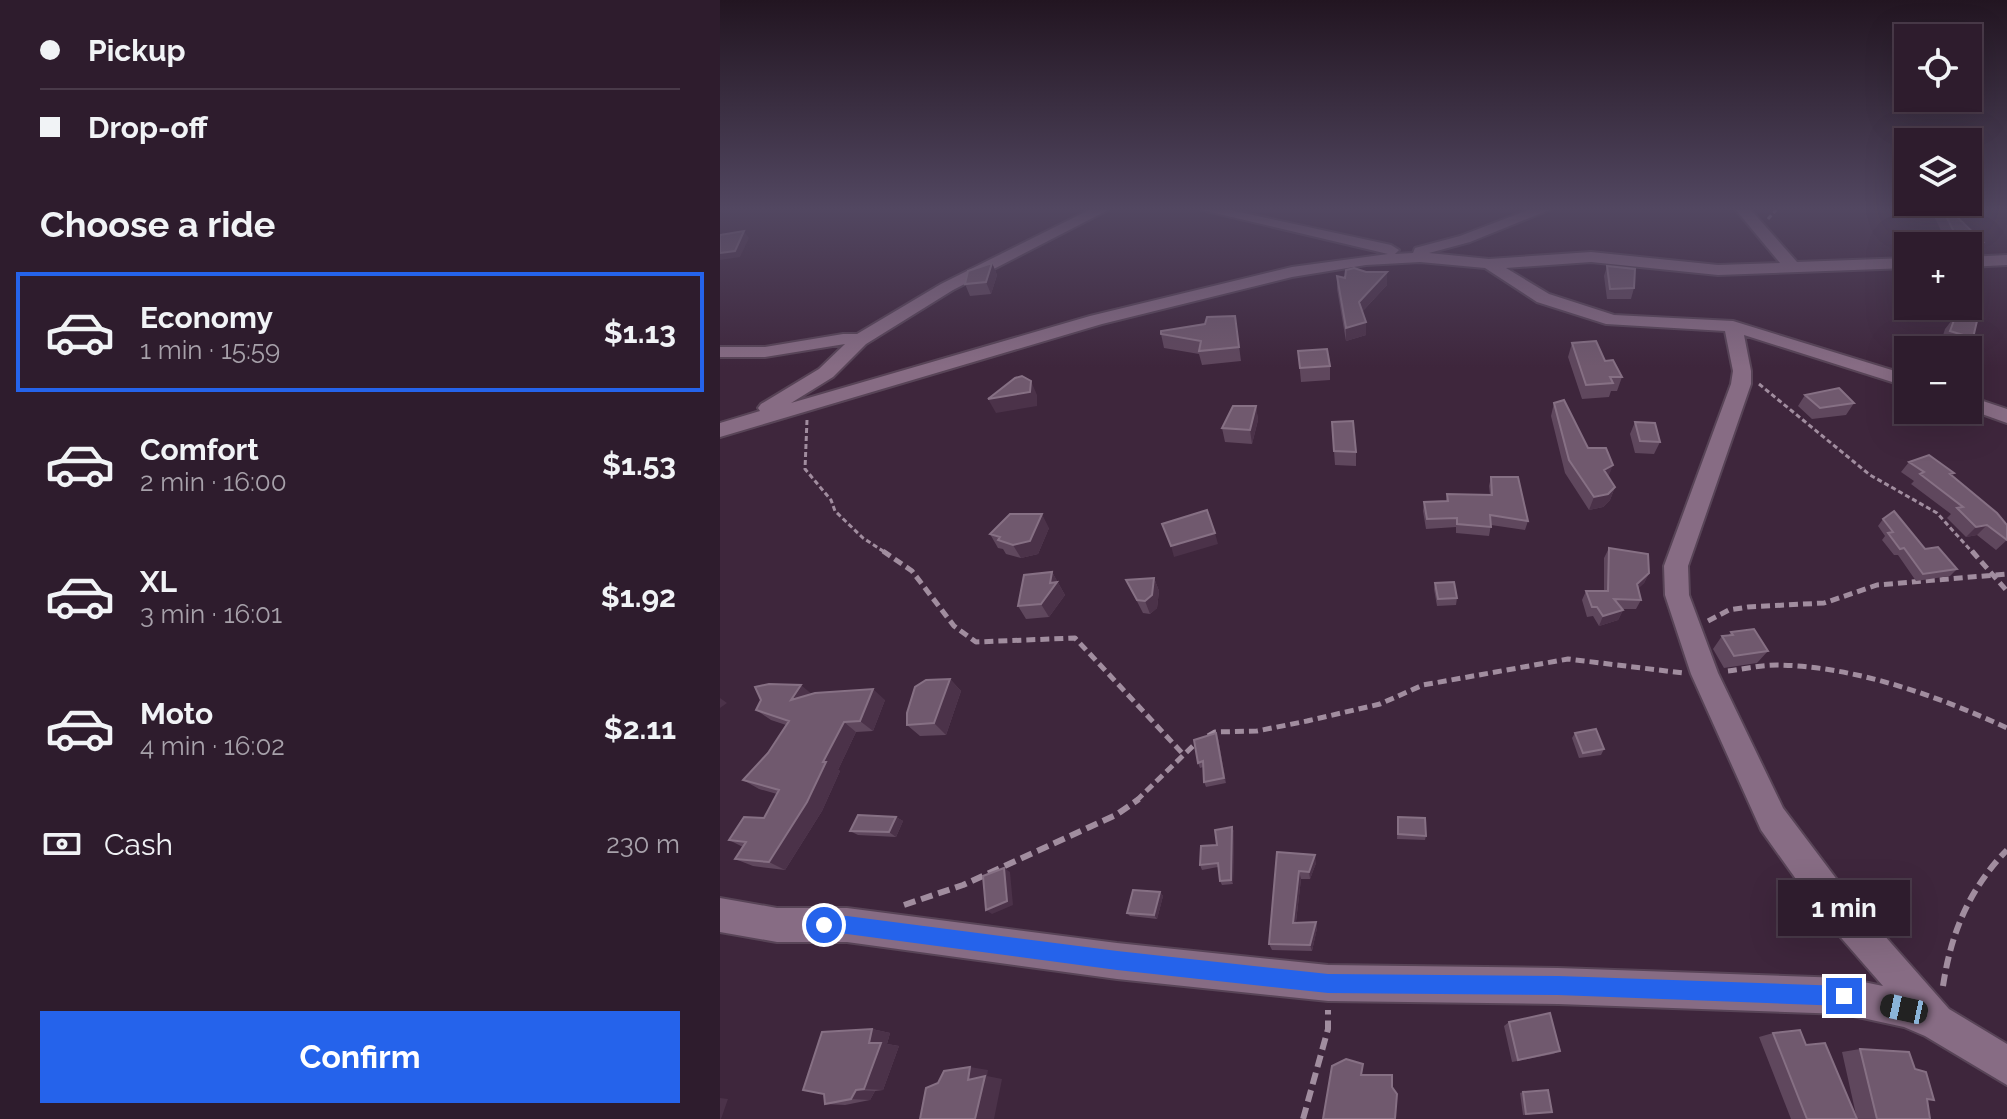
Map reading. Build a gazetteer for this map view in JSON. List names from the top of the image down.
{
  "page": {
    "banner": ["Pickup", "Drop-off"],
    "map_buttons": ["+", "−"],
    "heading": "Choose a ride",
    "list": [
      {
        "name": "Economy",
        "note": "1 min · 15:59",
        "value": "$1.13"
      },
      {
        "name": "Comfort",
        "note": "2 min · 16:00",
        "value": "$1.53"
      },
      {
        "name": "XL",
        "note": "3 min · 16:01",
        "value": "$1.92"
      },
      {
        "name": "Moto",
        "note": "4 min · 16:02",
        "value": "$2.11"
      }
    ],
    "pay": ["Cash", "230 m"],
    "bubble": "1 min",
    "buttons": "Confirm"
  }
}
